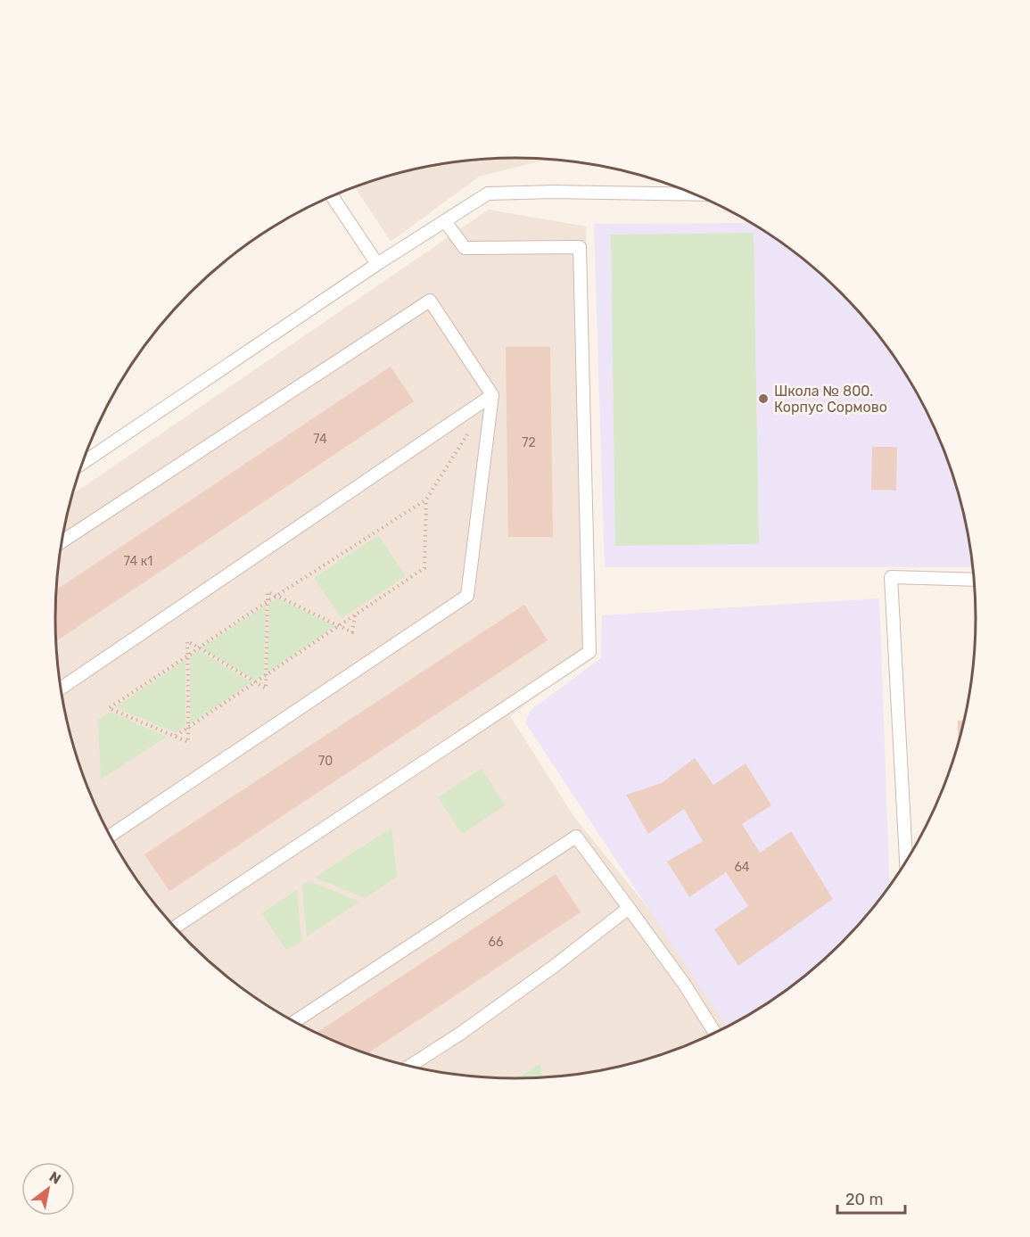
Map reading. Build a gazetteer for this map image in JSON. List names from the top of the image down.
{
  "places": ["Школа № 800. Корпус Сормово"],
  "house_numbers": [
    "74",
    "72",
    "74 к1",
    "70",
    "64",
    "66"
  ],
  "scale_bar": "20 m",
  "north": "top right"
}
